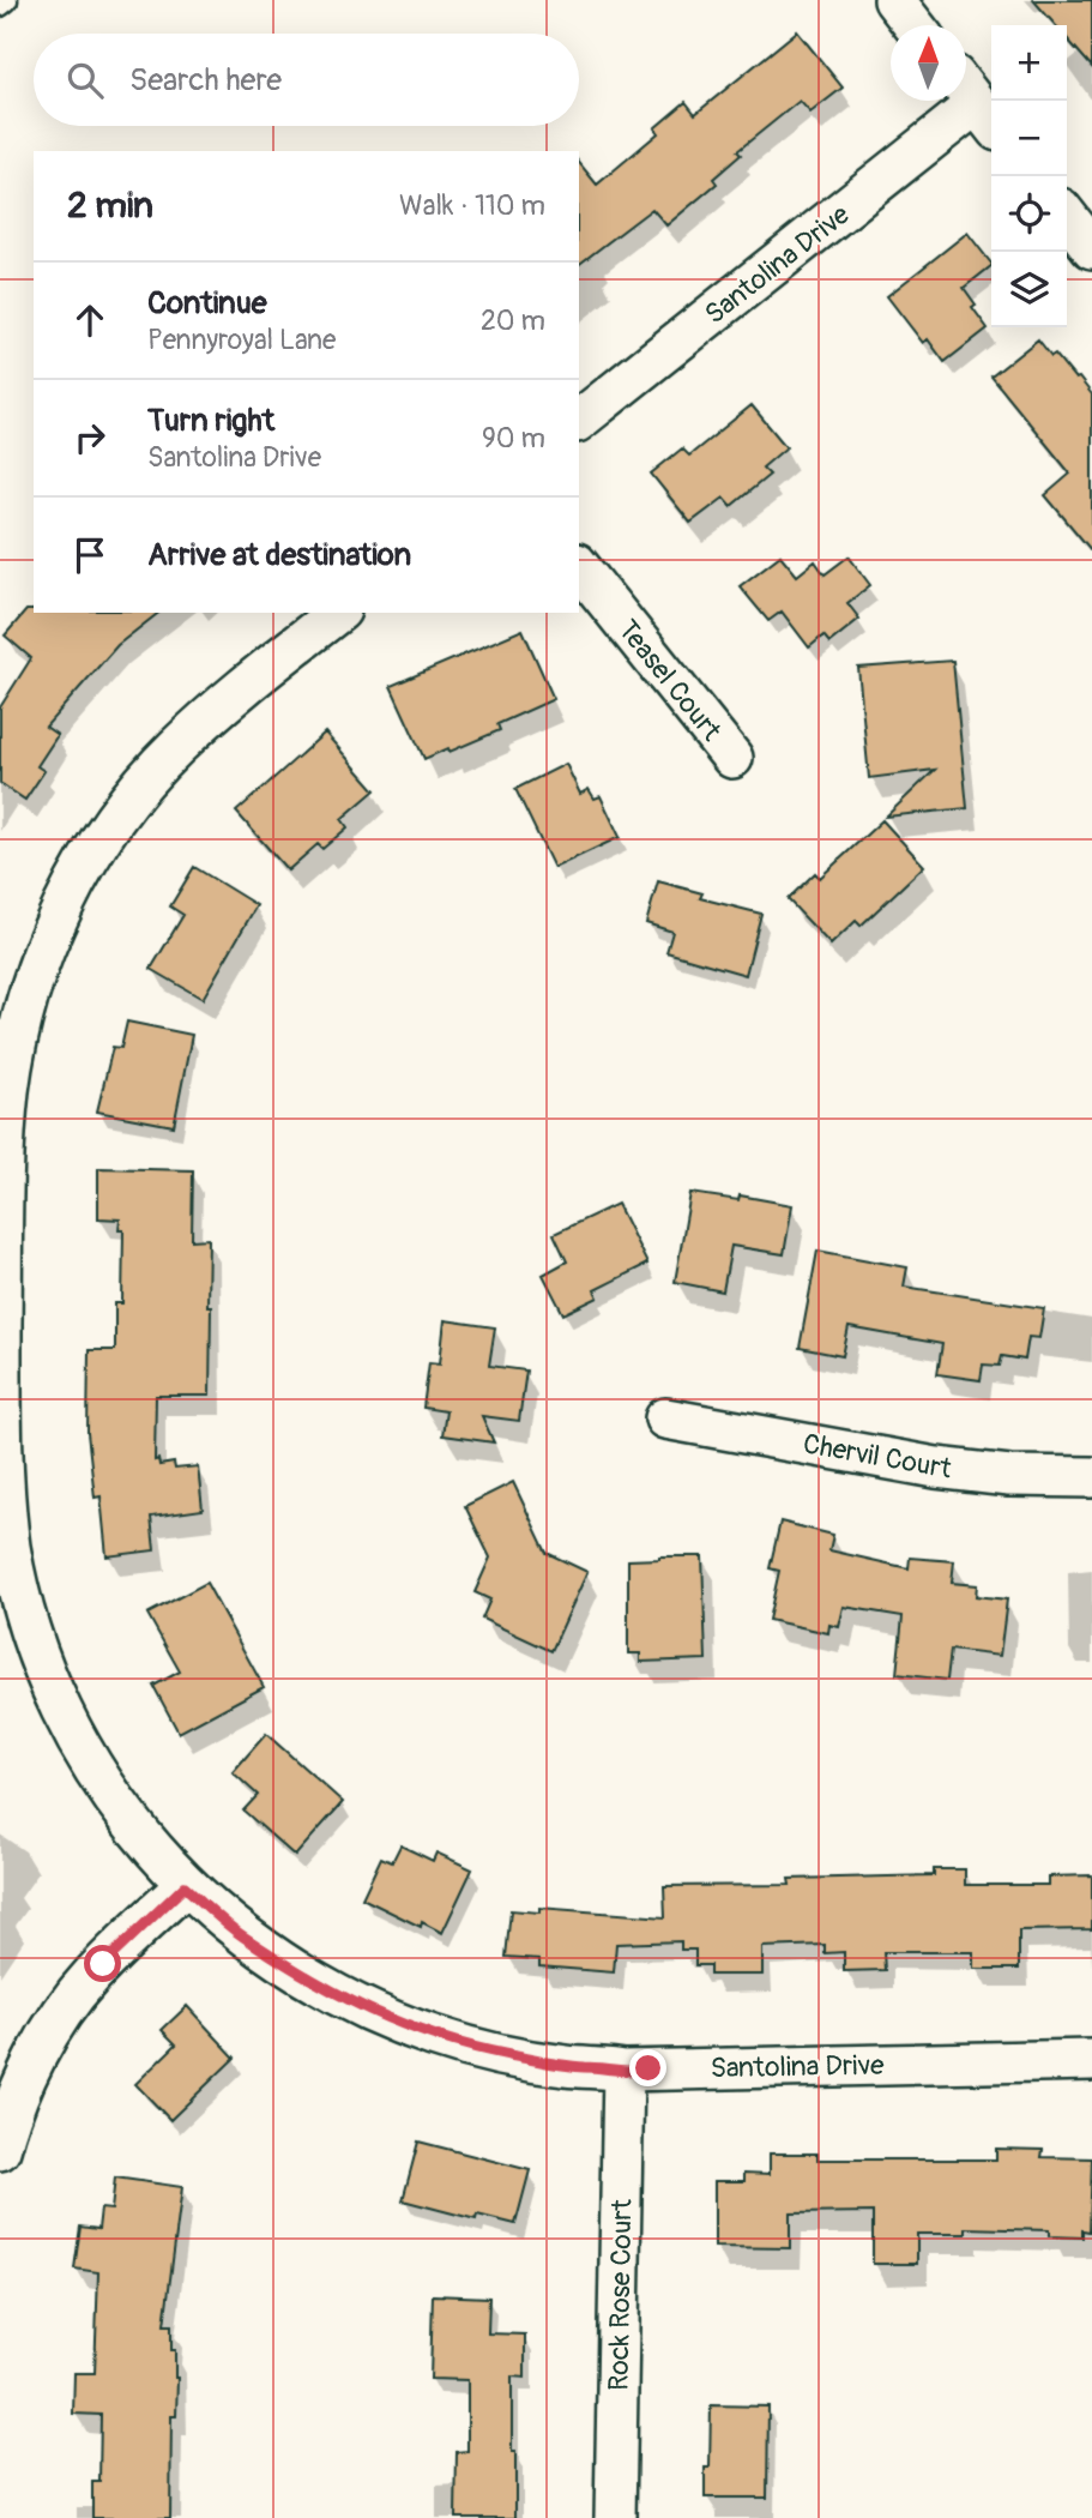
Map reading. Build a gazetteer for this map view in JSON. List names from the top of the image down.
{
  "streets": {
    "street": [
      "Santolina Drive",
      "Teasel Court",
      "Chervil Court",
      "Rock Rose Court"
    ]
  },
  "crossings": [
    ["Santolina Drive", "Rock Rose Court"]
  ],
  "north": "top",
  "page": {
    "map_buttons": ["+", "−"],
    "search": "Search here",
    "heading": ["2 min", "Walk · 110 m"],
    "list": [
      ["Continue", "Pennyroyal Lane", "20 m"],
      ["Turn right", "Santolina Drive", "90 m"],
      "Arrive at destination"
    ]
  }
}
